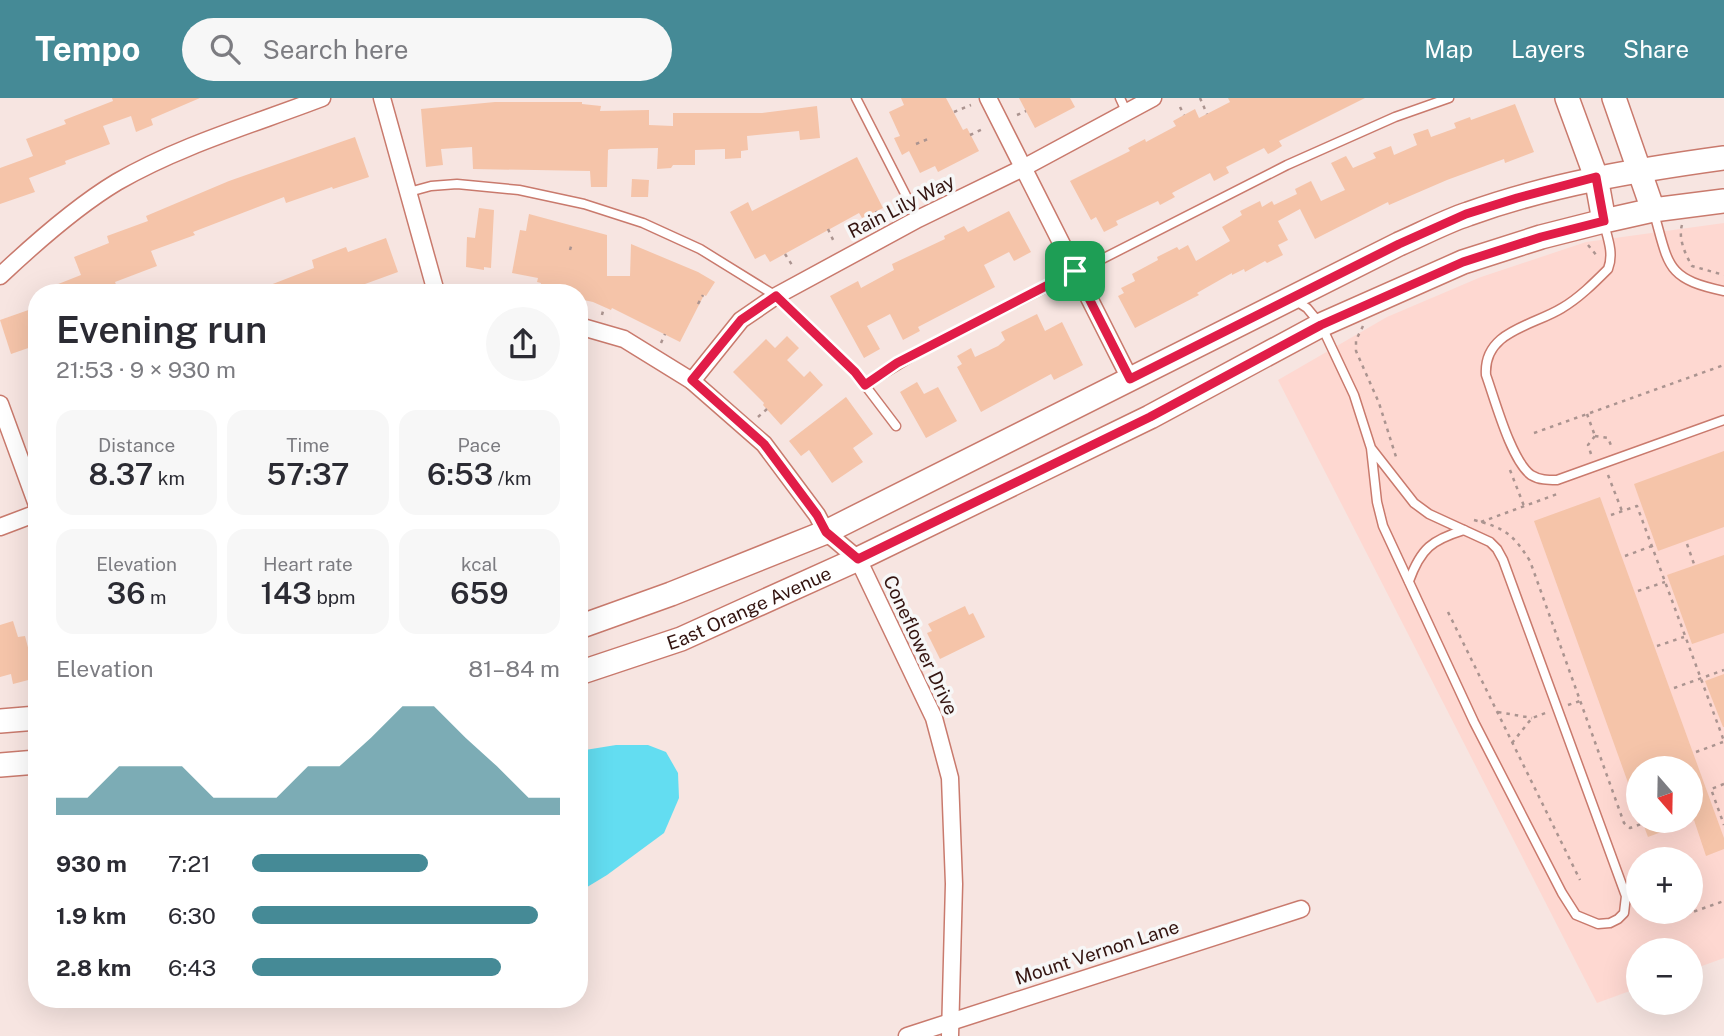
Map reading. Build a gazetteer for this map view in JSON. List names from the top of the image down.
{
  "streets": {
    "street": [
      "Rain Lily Way",
      "East Orange Avenue",
      "Coneflower Drive",
      "Mount Vernon Lane"
    ]
  },
  "crossings": [
    ["Rain Lily Way", "Coneflower Drive"],
    ["East Orange Avenue", "Coneflower Drive"],
    ["Coneflower Drive", "Mount Vernon Lane"]
  ],
  "north": "bottom",
  "page": {
    "header": "Tempo",
    "search": "Search here",
    "nav": ["Map", "Layers", "Share"],
    "heading": ["Evening run", "21:53 · 9 × 930 m"],
    "stats": [
      ["Distance", "8.37 km"],
      ["Time", "57:37"],
      ["Pace", "6:53 /km"],
      ["Elevation", "36 m"],
      ["Heart rate", "143 bpm"],
      ["kcal", "659"]
    ],
    "chart": ["Elevation", "81–84 m"],
    "map_buttons": ["+", "−"],
    "list": [
      {
        "name": "930 m",
        "note": "7:21"
      },
      {
        "name": "1.9 km",
        "note": "6:30"
      },
      {
        "name": "2.8 km",
        "note": "6:43"
      }
    ]
  }
}
